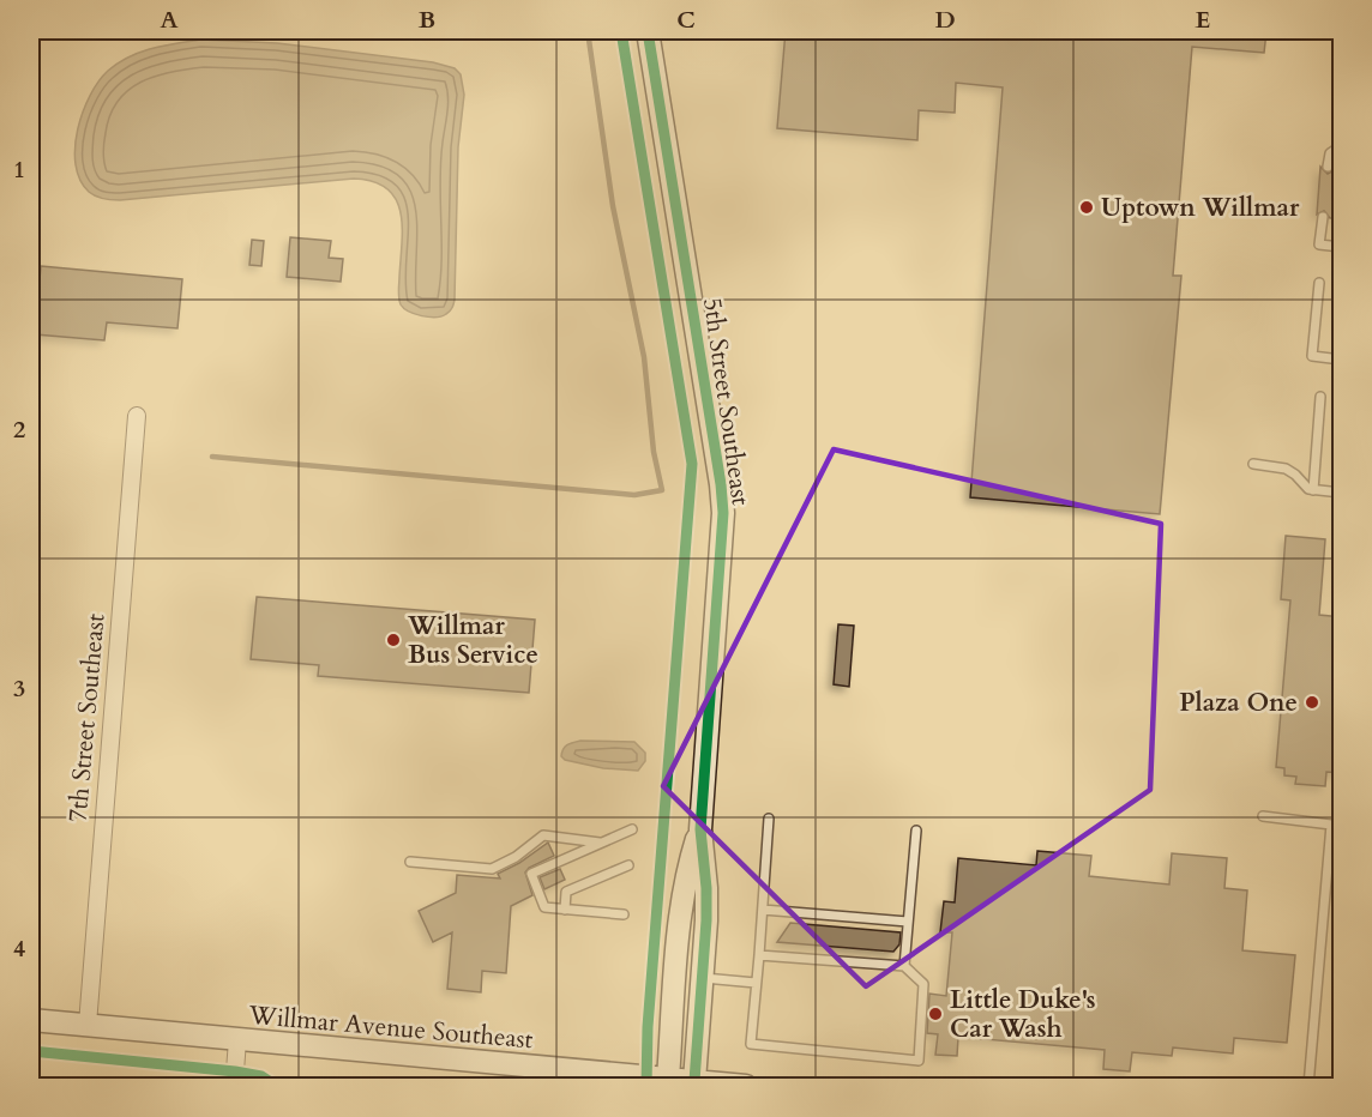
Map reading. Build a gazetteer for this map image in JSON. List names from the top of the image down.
{
  "streets": {
    "street": ["5th Street Southeast", "7th Street Southeast", "Willmar Avenue Southeast"]
  },
  "crossings": [
    ["5th Street Southeast", "Willmar Avenue Southeast"],
    ["7th Street Southeast", "Willmar Avenue Southeast"]
  ],
  "places": [
    "Uptown Willmar",
    "Willmar Bus Service",
    "Plaza One",
    "Little Duke's Car Wash"
  ],
  "grid": {
    "columns": [
      "A",
      "B",
      "C",
      "D",
      "E"
    ],
    "rows": [
      "1",
      "2",
      "3",
      "4"
    ]
  }
}
